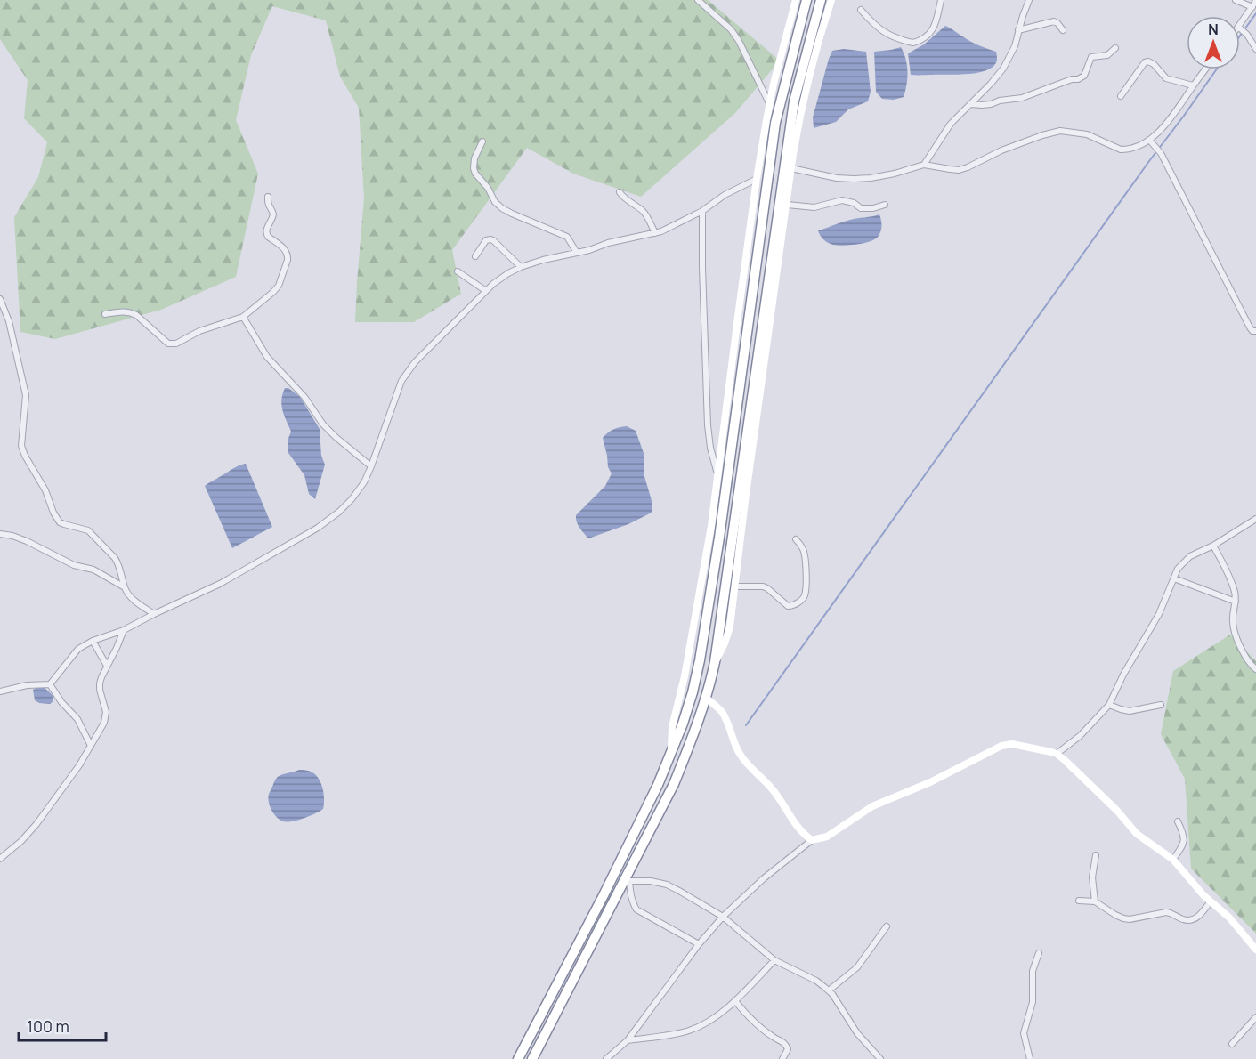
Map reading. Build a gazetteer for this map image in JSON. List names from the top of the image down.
{
  "scale_bar": "100 m",
  "north": "top"
}
